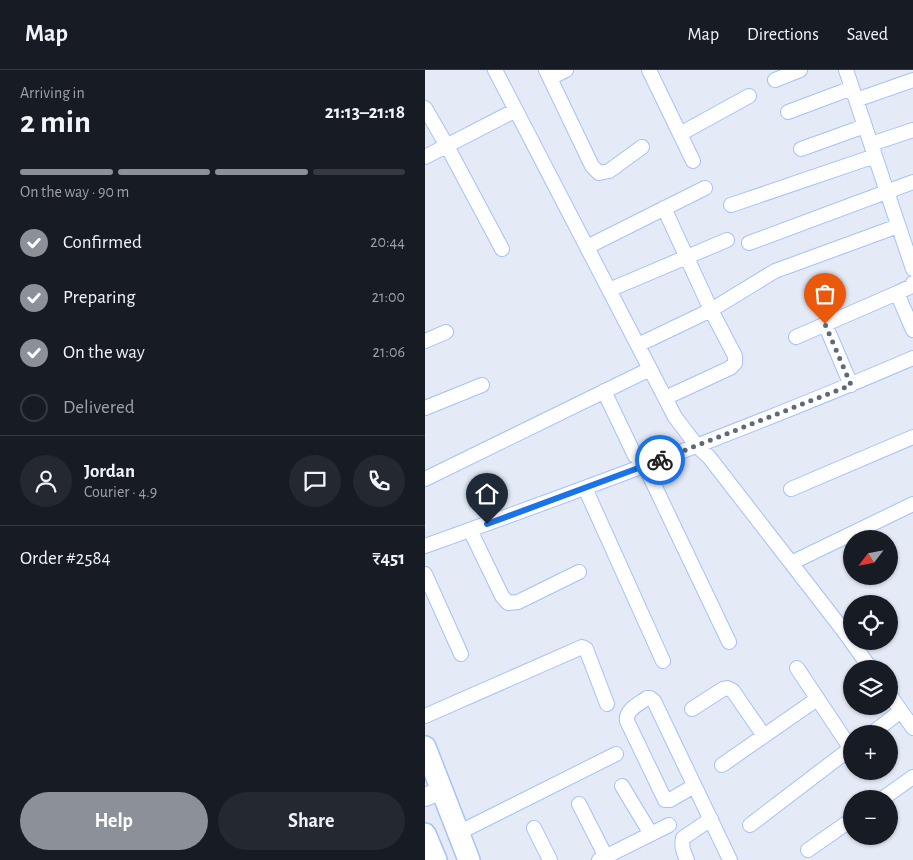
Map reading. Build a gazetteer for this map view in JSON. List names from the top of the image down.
{
  "north": "bottom left",
  "page": {
    "header": "Map",
    "nav": ["Map", "Directions", "Saved"],
    "heading": ["2 min", "Arriving in", "21:13–21:18"],
    "panel": [
      "Jordan",
      "Courier · 4.9",
      "Order #2584",
      "₹451"
    ],
    "bar": "On the way · 90 m",
    "list": [
      ["Confirmed", "20:44"],
      ["Preparing", "21:00"],
      ["On the way", "21:06"],
      "Delivered"
    ],
    "map_buttons": ["+", "−"],
    "buttons": ["Help", "Share"]
  }
}
